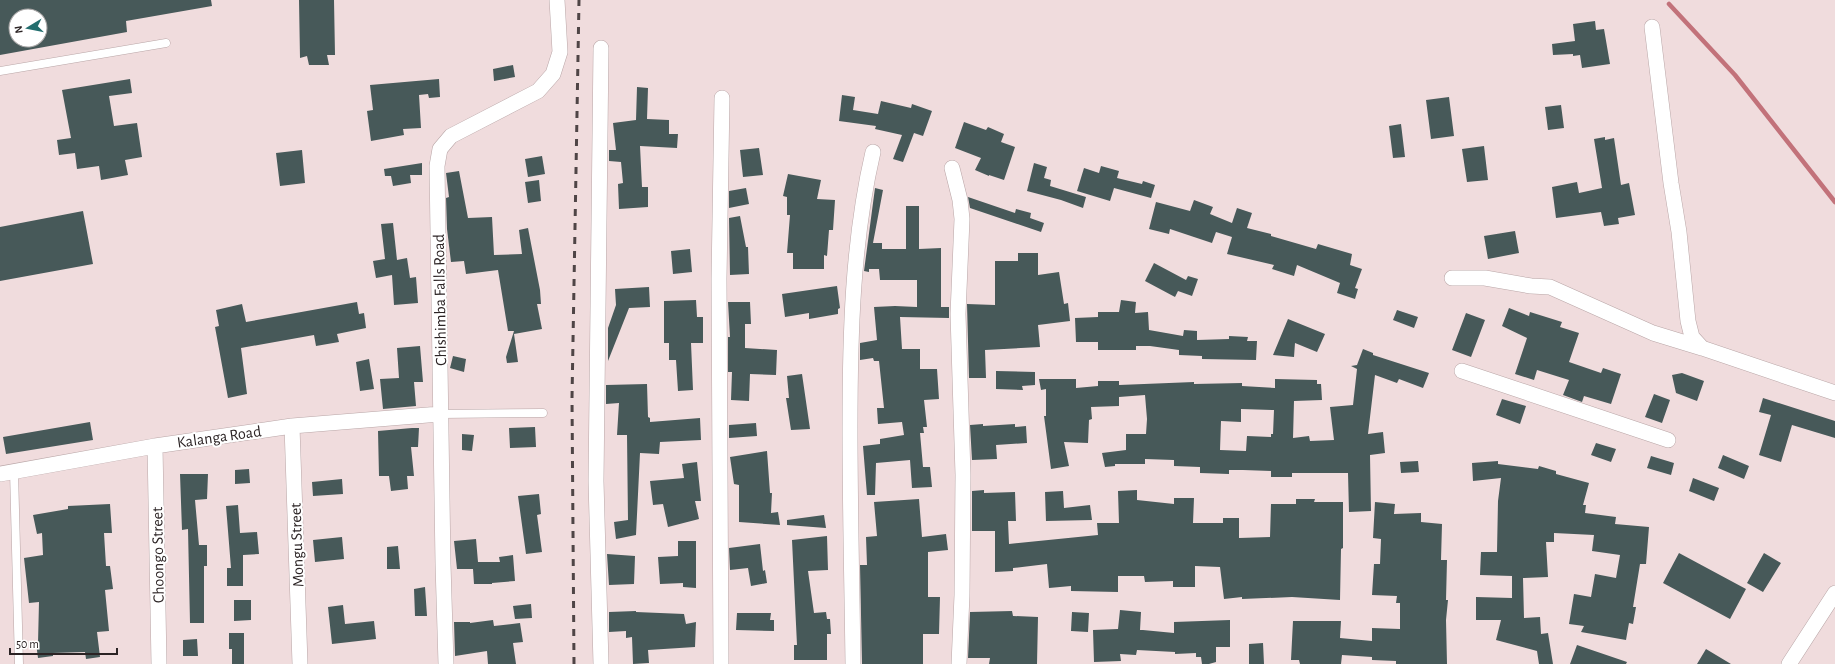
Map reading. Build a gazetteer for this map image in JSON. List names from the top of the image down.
{
  "streets": {
    "street": [
      "Chishimba Falls Road",
      "Kalanga Road",
      "Mongu Street",
      "Choongo Street"
    ]
  },
  "crossings": [
    ["Chishimba Falls Road", "Kalanga Road"],
    ["Kalanga Road", "Mongu Street"],
    ["Kalanga Road", "Choongo Street"]
  ],
  "scale_bar": "50 m",
  "north": "left"
}
